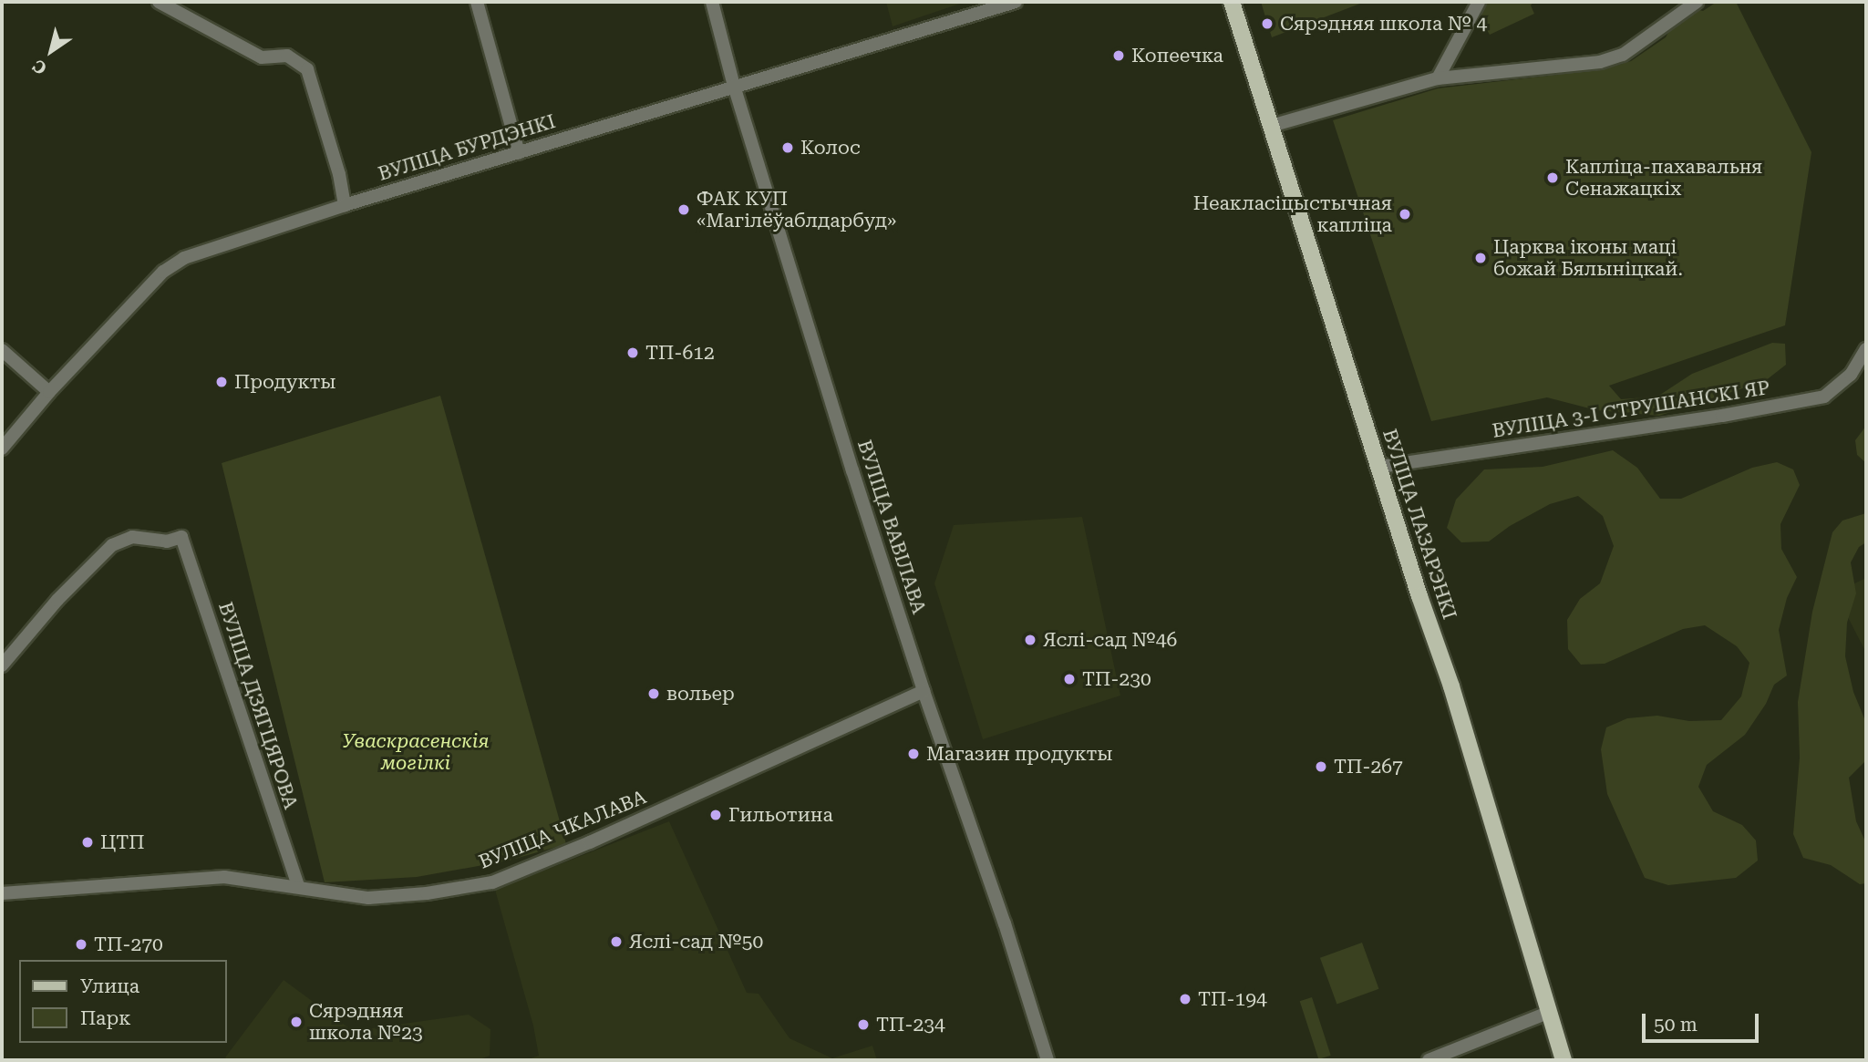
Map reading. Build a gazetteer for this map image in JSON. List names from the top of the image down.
{
  "streets": {
    "main road": ["ВУЛІЦА ЛАЗАРЭНКІ"],
    "street": [
      "ВУЛІЦА БУРДЭНКІ",
      "ВУЛІЦА 3-І СТРУШАНСКІ ЯР",
      "ВУЛІЦА ВАВІЛАВА",
      "ВУЛІЦА ДЗЯГЦЯРОВА",
      "ВУЛІЦА ЧКАЛАВА"
    ]
  },
  "crossings": [
    ["ВУЛІЦА БУРДЭНКІ", "ВУЛІЦА ВАВІЛАВА"],
    ["ВУЛІЦА 3-І СТРУШАНСКІ ЯР", "ВУЛІЦА ЛАЗАРЭНКІ"],
    ["ВУЛІЦА ВАВІЛАВА", "ВУЛІЦА ЧКАЛАВА"],
    ["ВУЛІЦА ДЗЯГЦЯРОВА", "ВУЛІЦА ЧКАЛАВА"]
  ],
  "parks": ["Уваскрасенскія могілкі"],
  "places": [
    "Сярэдняя школа № 4",
    "Копеечка",
    "Колос",
    "Капліца-пахавальня Сенажацкіх",
    "ФАК КУП «Магілёўаблдарбуд»",
    "Неакласіцыстычная капліца",
    "Царква іконы маці божай Бялыніцкай.",
    "ТП-612",
    "Продукты",
    "Яслі-сад №46",
    "ТП-230",
    "вольер",
    "Магазин продукты",
    "ТП-267",
    "Гильотина",
    "ЦТП",
    "Яслі-сад №50",
    "ТП-270",
    "ТП-194",
    "Сярэдняя школа №23",
    "ТП-234"
  ],
  "legend": ["Улица", "Парк"],
  "scale_bar": "50 m",
  "north": "bottom left"
}
